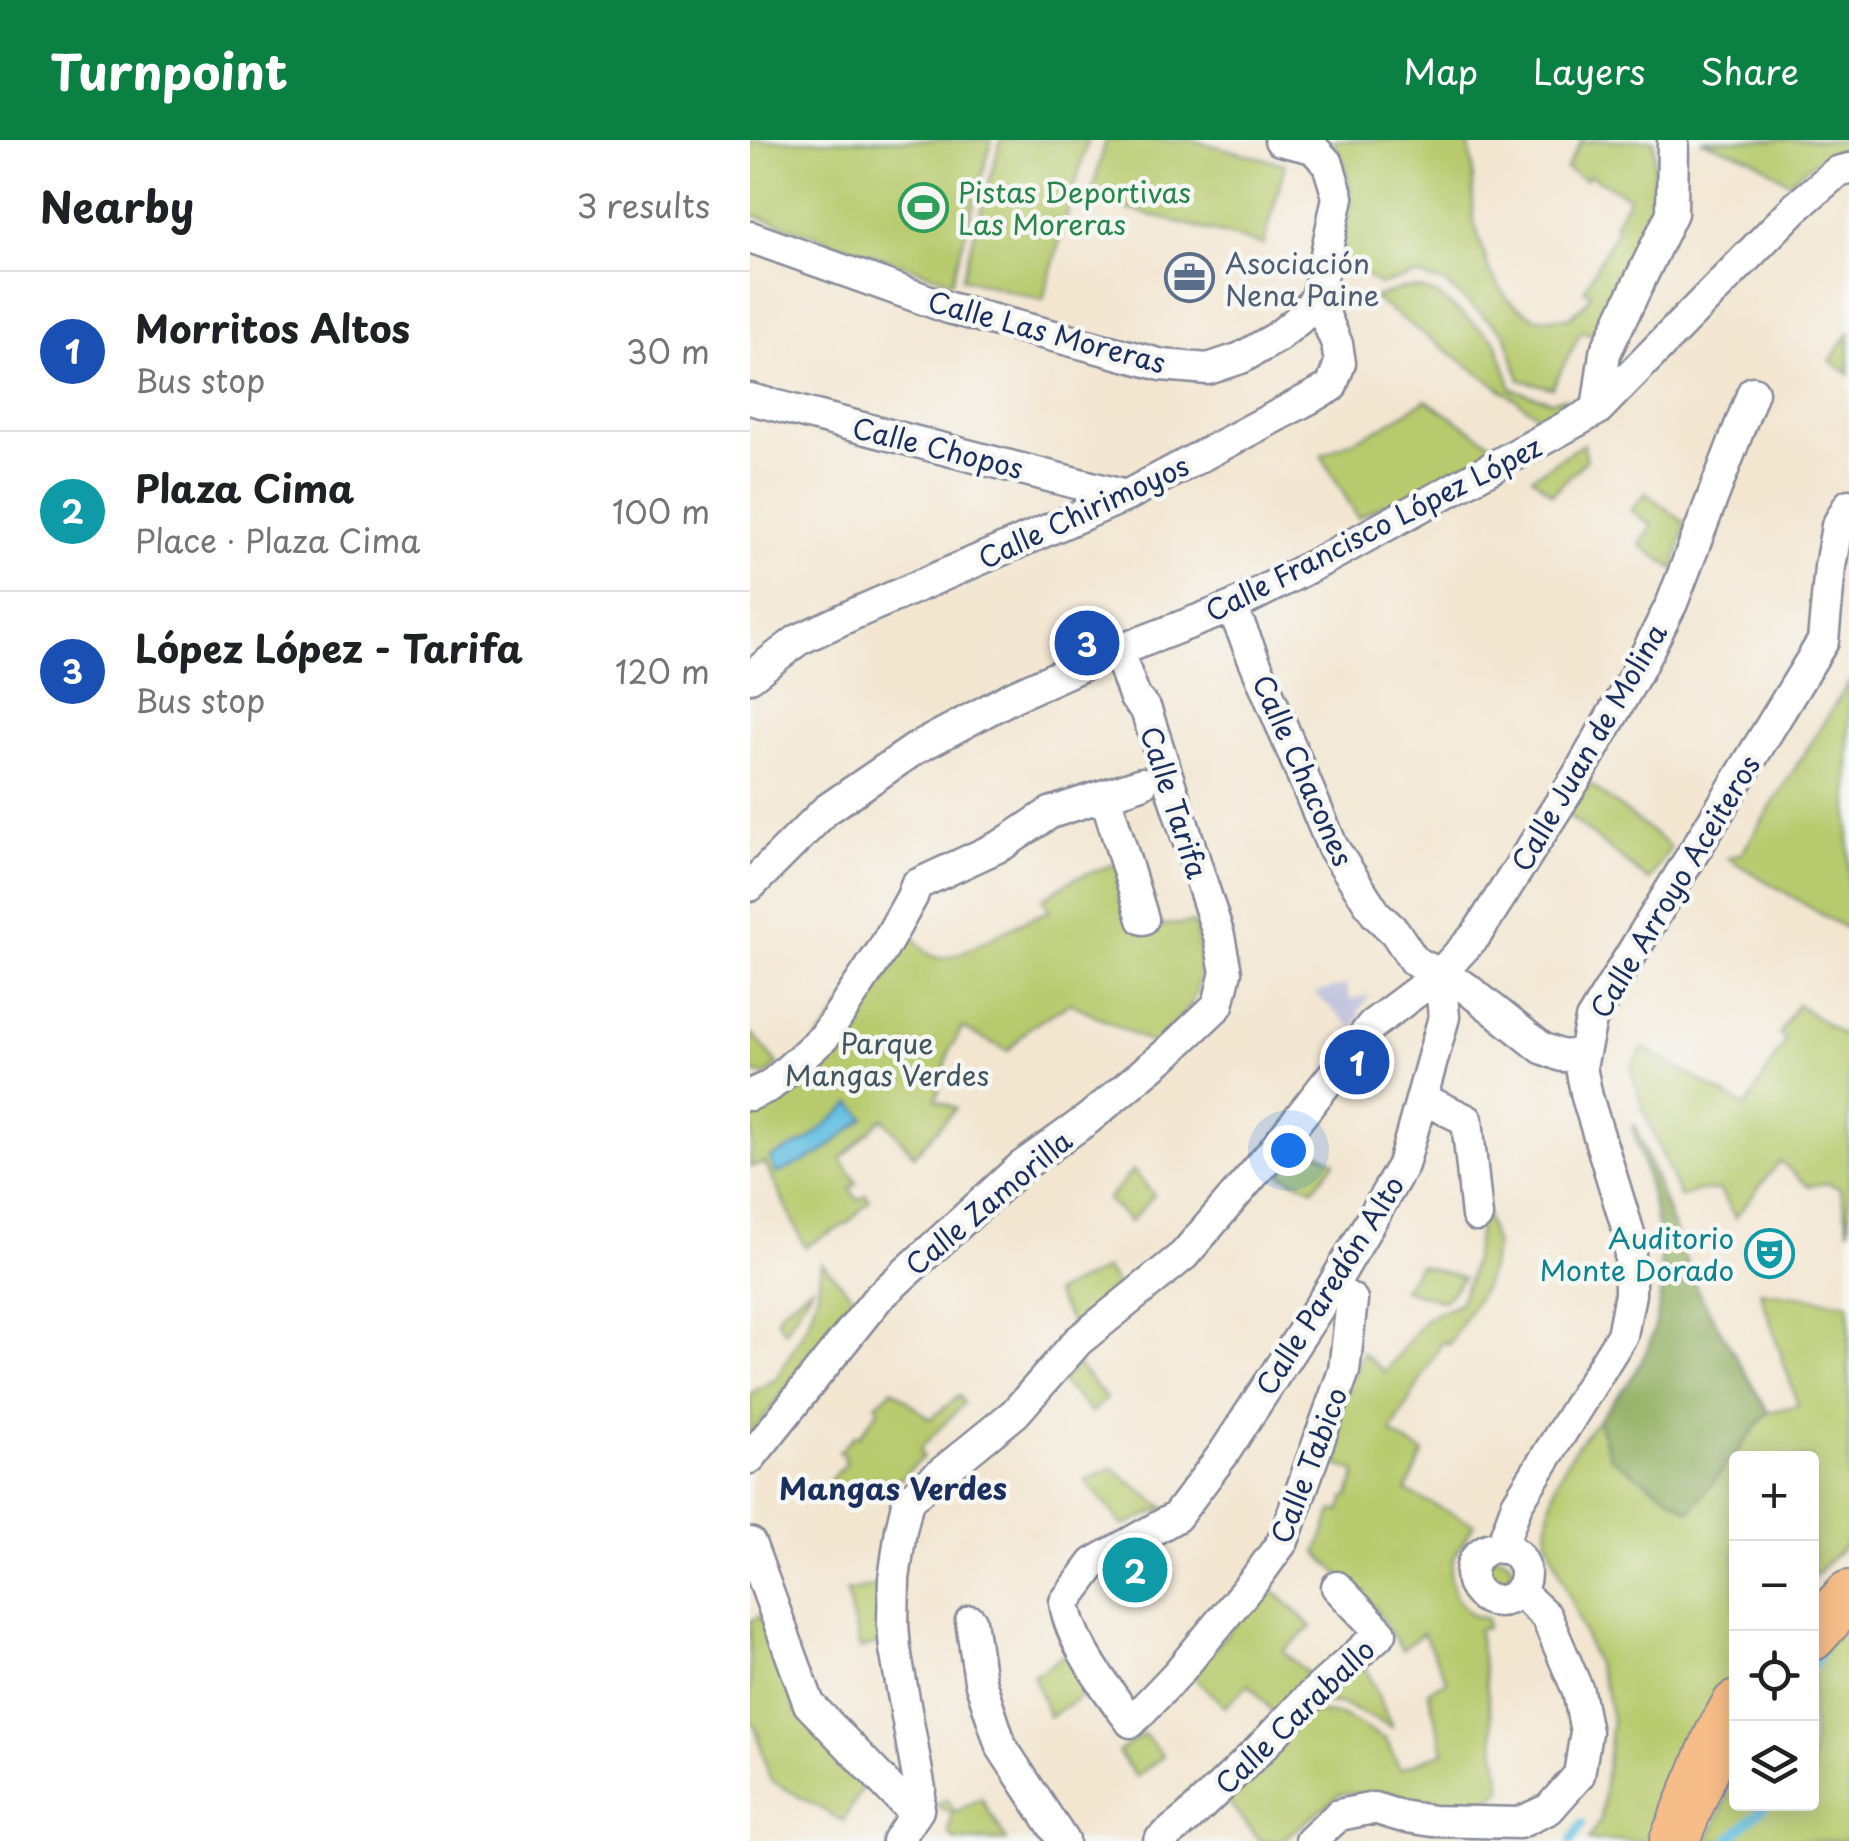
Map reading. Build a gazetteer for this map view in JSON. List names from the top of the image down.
{
  "streets": {
    "street": [
      "Calle Las Moreras",
      "Calle Chopos",
      "Calle Chirimoyos",
      "Calle Francisco López López",
      "Calle Juan de Molina",
      "Calle Chacones",
      "Calle Tarifa",
      "Calle Arroyo Aceiteros",
      "Calle Zamorilla",
      "Calle Paredón Alto",
      "Calle Tabico",
      "Calle Caraballo"
    ]
  },
  "crossings": [
    ["Calle Las Moreras", "Calle Chirimoyos"],
    ["Calle Chopos", "Calle Chirimoyos"],
    ["Calle Francisco López López", "Calle Chacones"],
    ["Calle Francisco López López", "Calle Tarifa"],
    ["Calle Juan de Molina", "Calle Chacones"],
    ["Calle Juan de Molina", "Calle Paredón Alto"],
    ["Calle Chacones", "Calle Arroyo Aceiteros"],
    ["Calle Chacones", "Calle Paredón Alto"],
    ["Calle Tarifa", "Calle Zamorilla"],
    ["Calle Paredón Alto", "Calle Tabico"]
  ],
  "districts": ["Mangas Verdes"],
  "parks": ["Parque Mangas Verdes"],
  "places": {
    "sports": ["Pistas Deportivas Las Moreras"],
    "office": ["Asociación Nena Paine"],
    "theatre": ["Auditorio Monte Dorado"]
  },
  "page": {
    "header": "Turnpoint",
    "nav": ["Map", "Layers", "Share"],
    "heading": ["Nearby", "3 results"],
    "list": [
      {
        "mark": "1",
        "name": "Morritos Altos",
        "note": "Bus stop",
        "value": "30 m"
      },
      {
        "mark": "2",
        "name": "Plaza Cima",
        "note": "Place · Plaza Cima",
        "value": "100 m"
      },
      {
        "mark": "3",
        "name": "López López - Tarifa",
        "note": "Bus stop",
        "value": "120 m"
      }
    ],
    "pins": ["3", "1", "2"],
    "map_buttons": ["+", "−"]
  }
}
